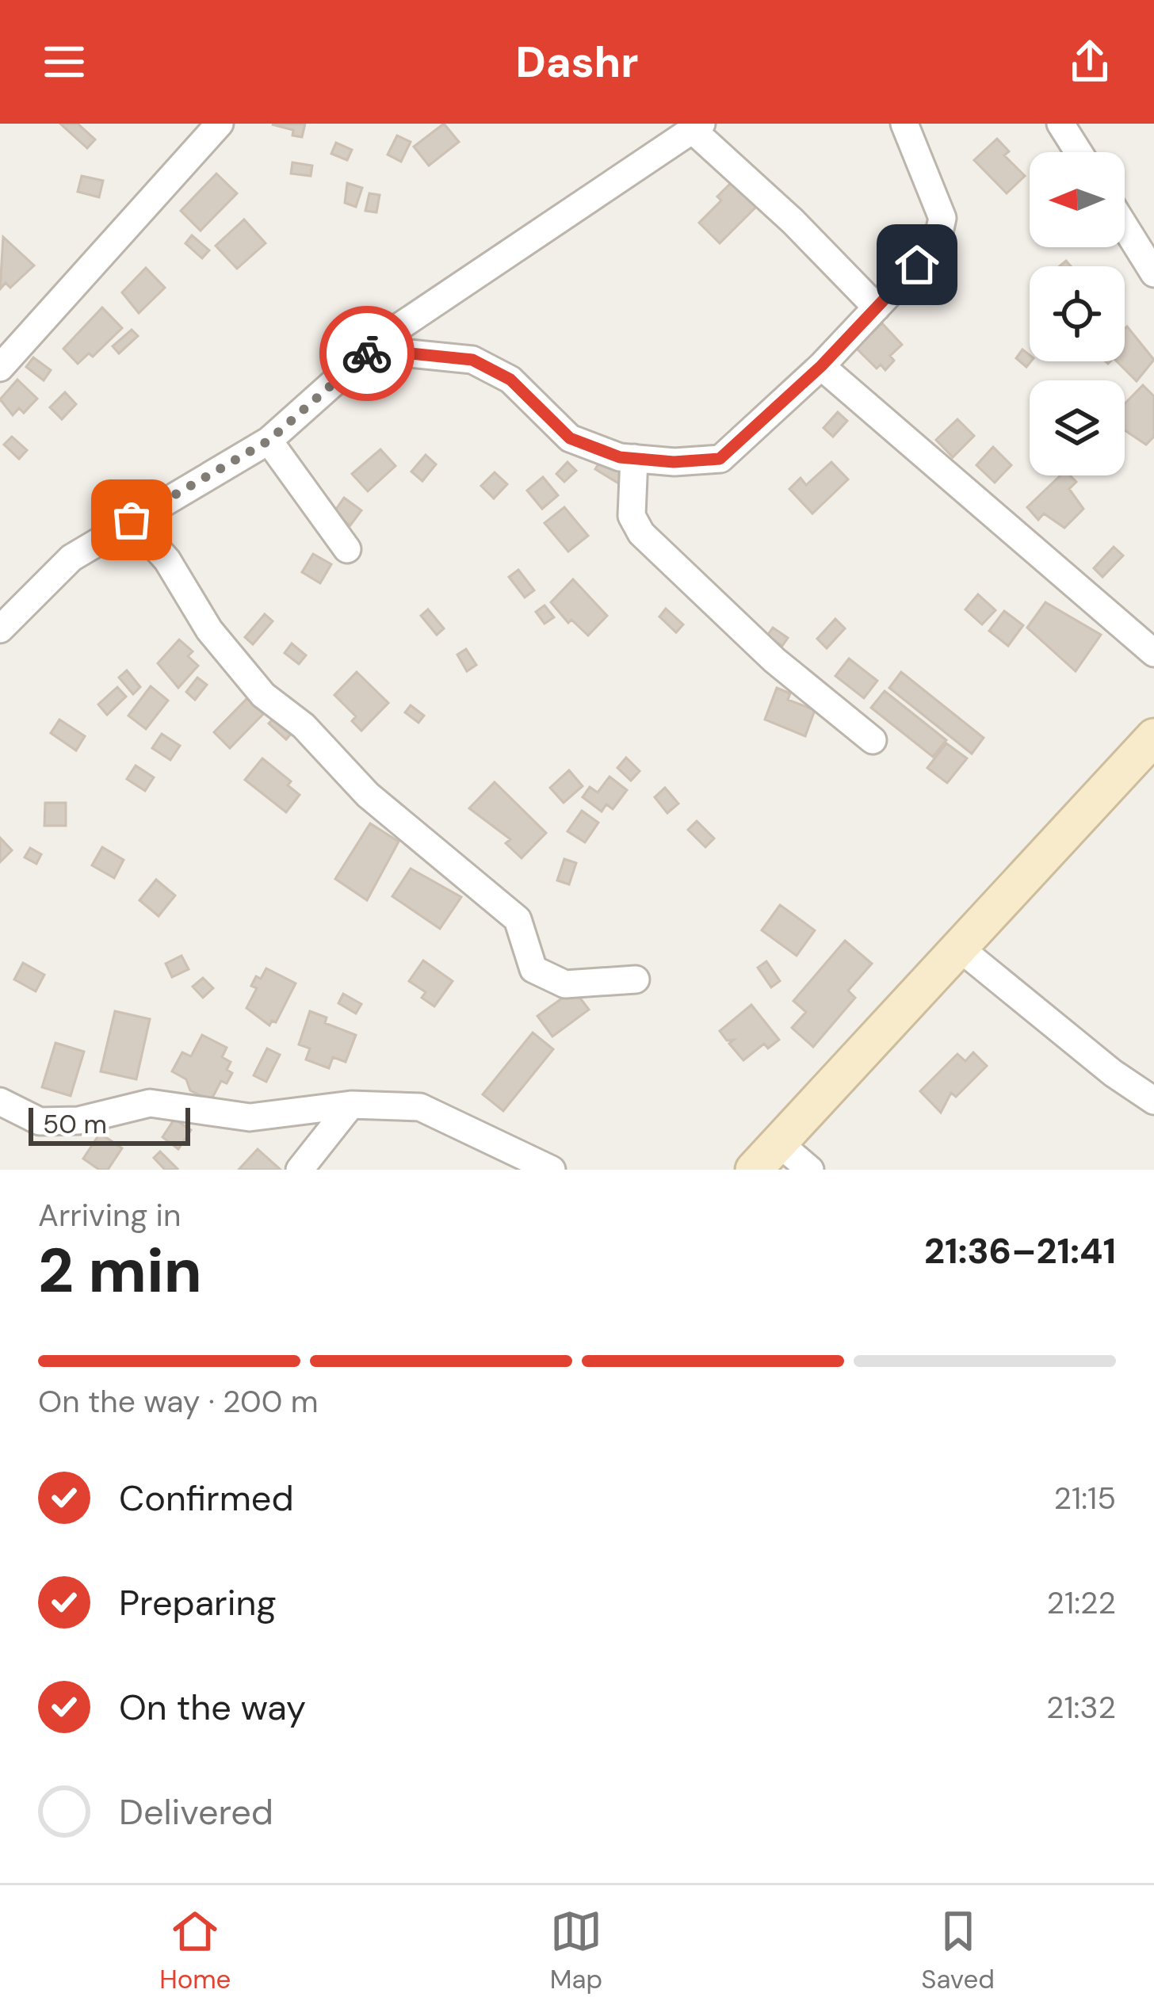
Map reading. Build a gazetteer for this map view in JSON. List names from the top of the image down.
{
  "scale_bar": "50 m",
  "north": "left",
  "page": {
    "header": "Dashr",
    "scale": "50 m",
    "heading": ["2 min", "Arriving in", "21:36–21:41"],
    "bar": "On the way · 200 m",
    "list": [
      ["Confirmed", "21:15"],
      ["Preparing", "21:22"],
      ["On the way", "21:32"],
      "Delivered"
    ],
    "tabs": ["Home", "Map", "Saved"]
  }
}
